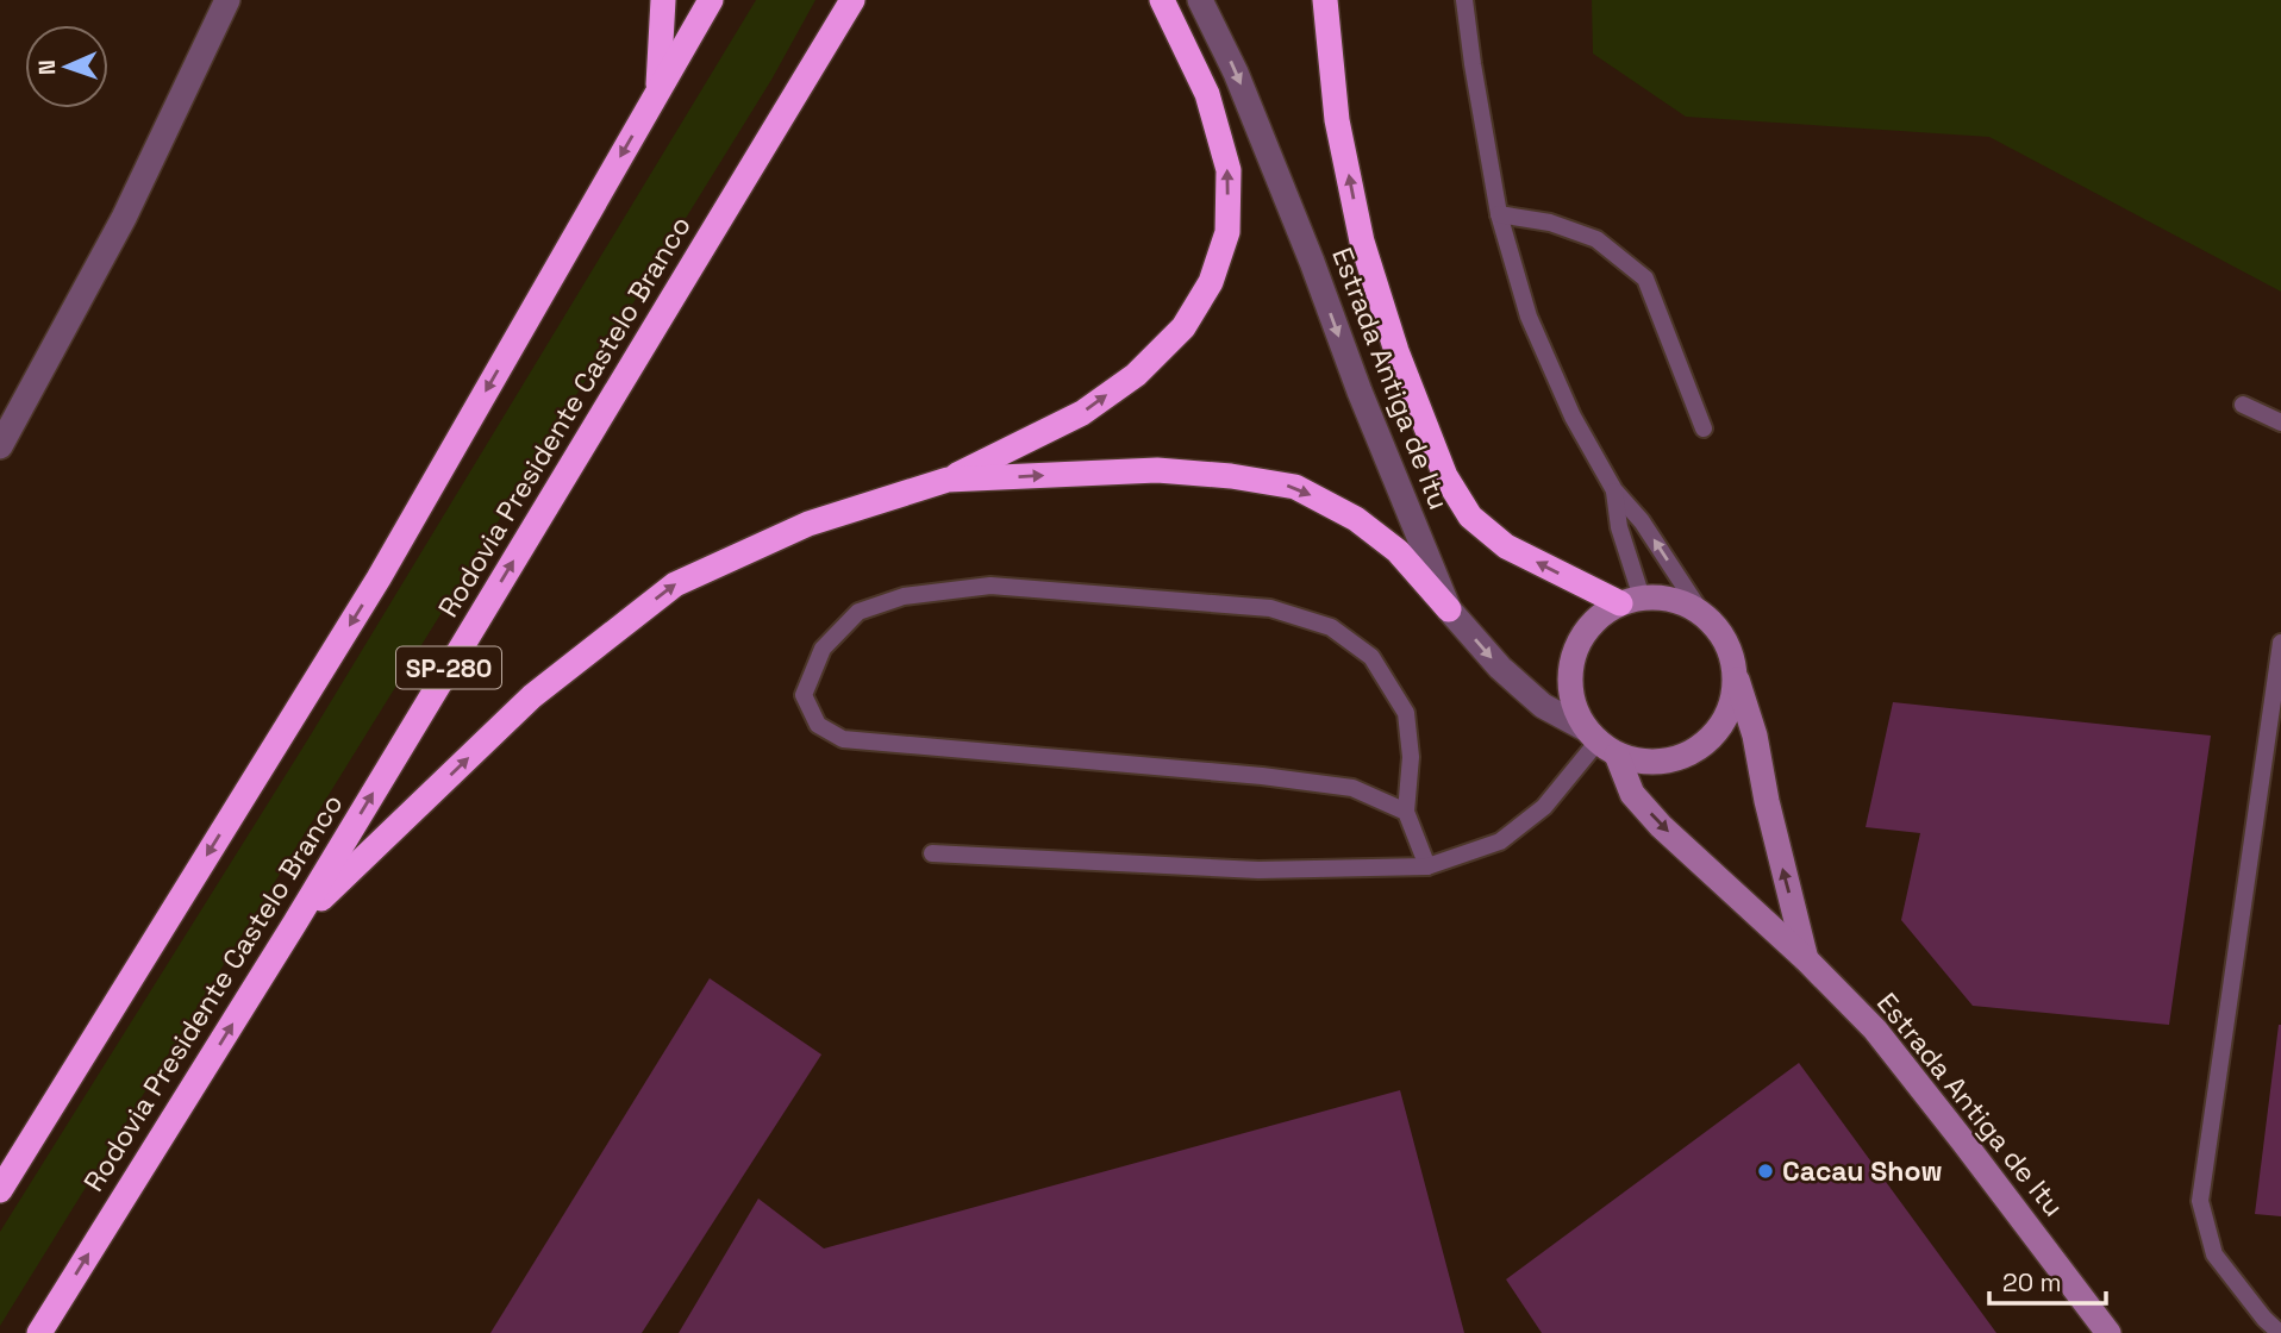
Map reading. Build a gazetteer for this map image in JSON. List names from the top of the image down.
{
  "streets": {
    "highway": ["Rodovia Presidente Castelo Branco", "SP-280"],
    "main road": ["Estrada Antiga de Itu"]
  },
  "one_way": ["Estrada Antiga de Itu"],
  "places": ["Cacau Show"],
  "scale_bar": "20 m",
  "north": "left"
}
